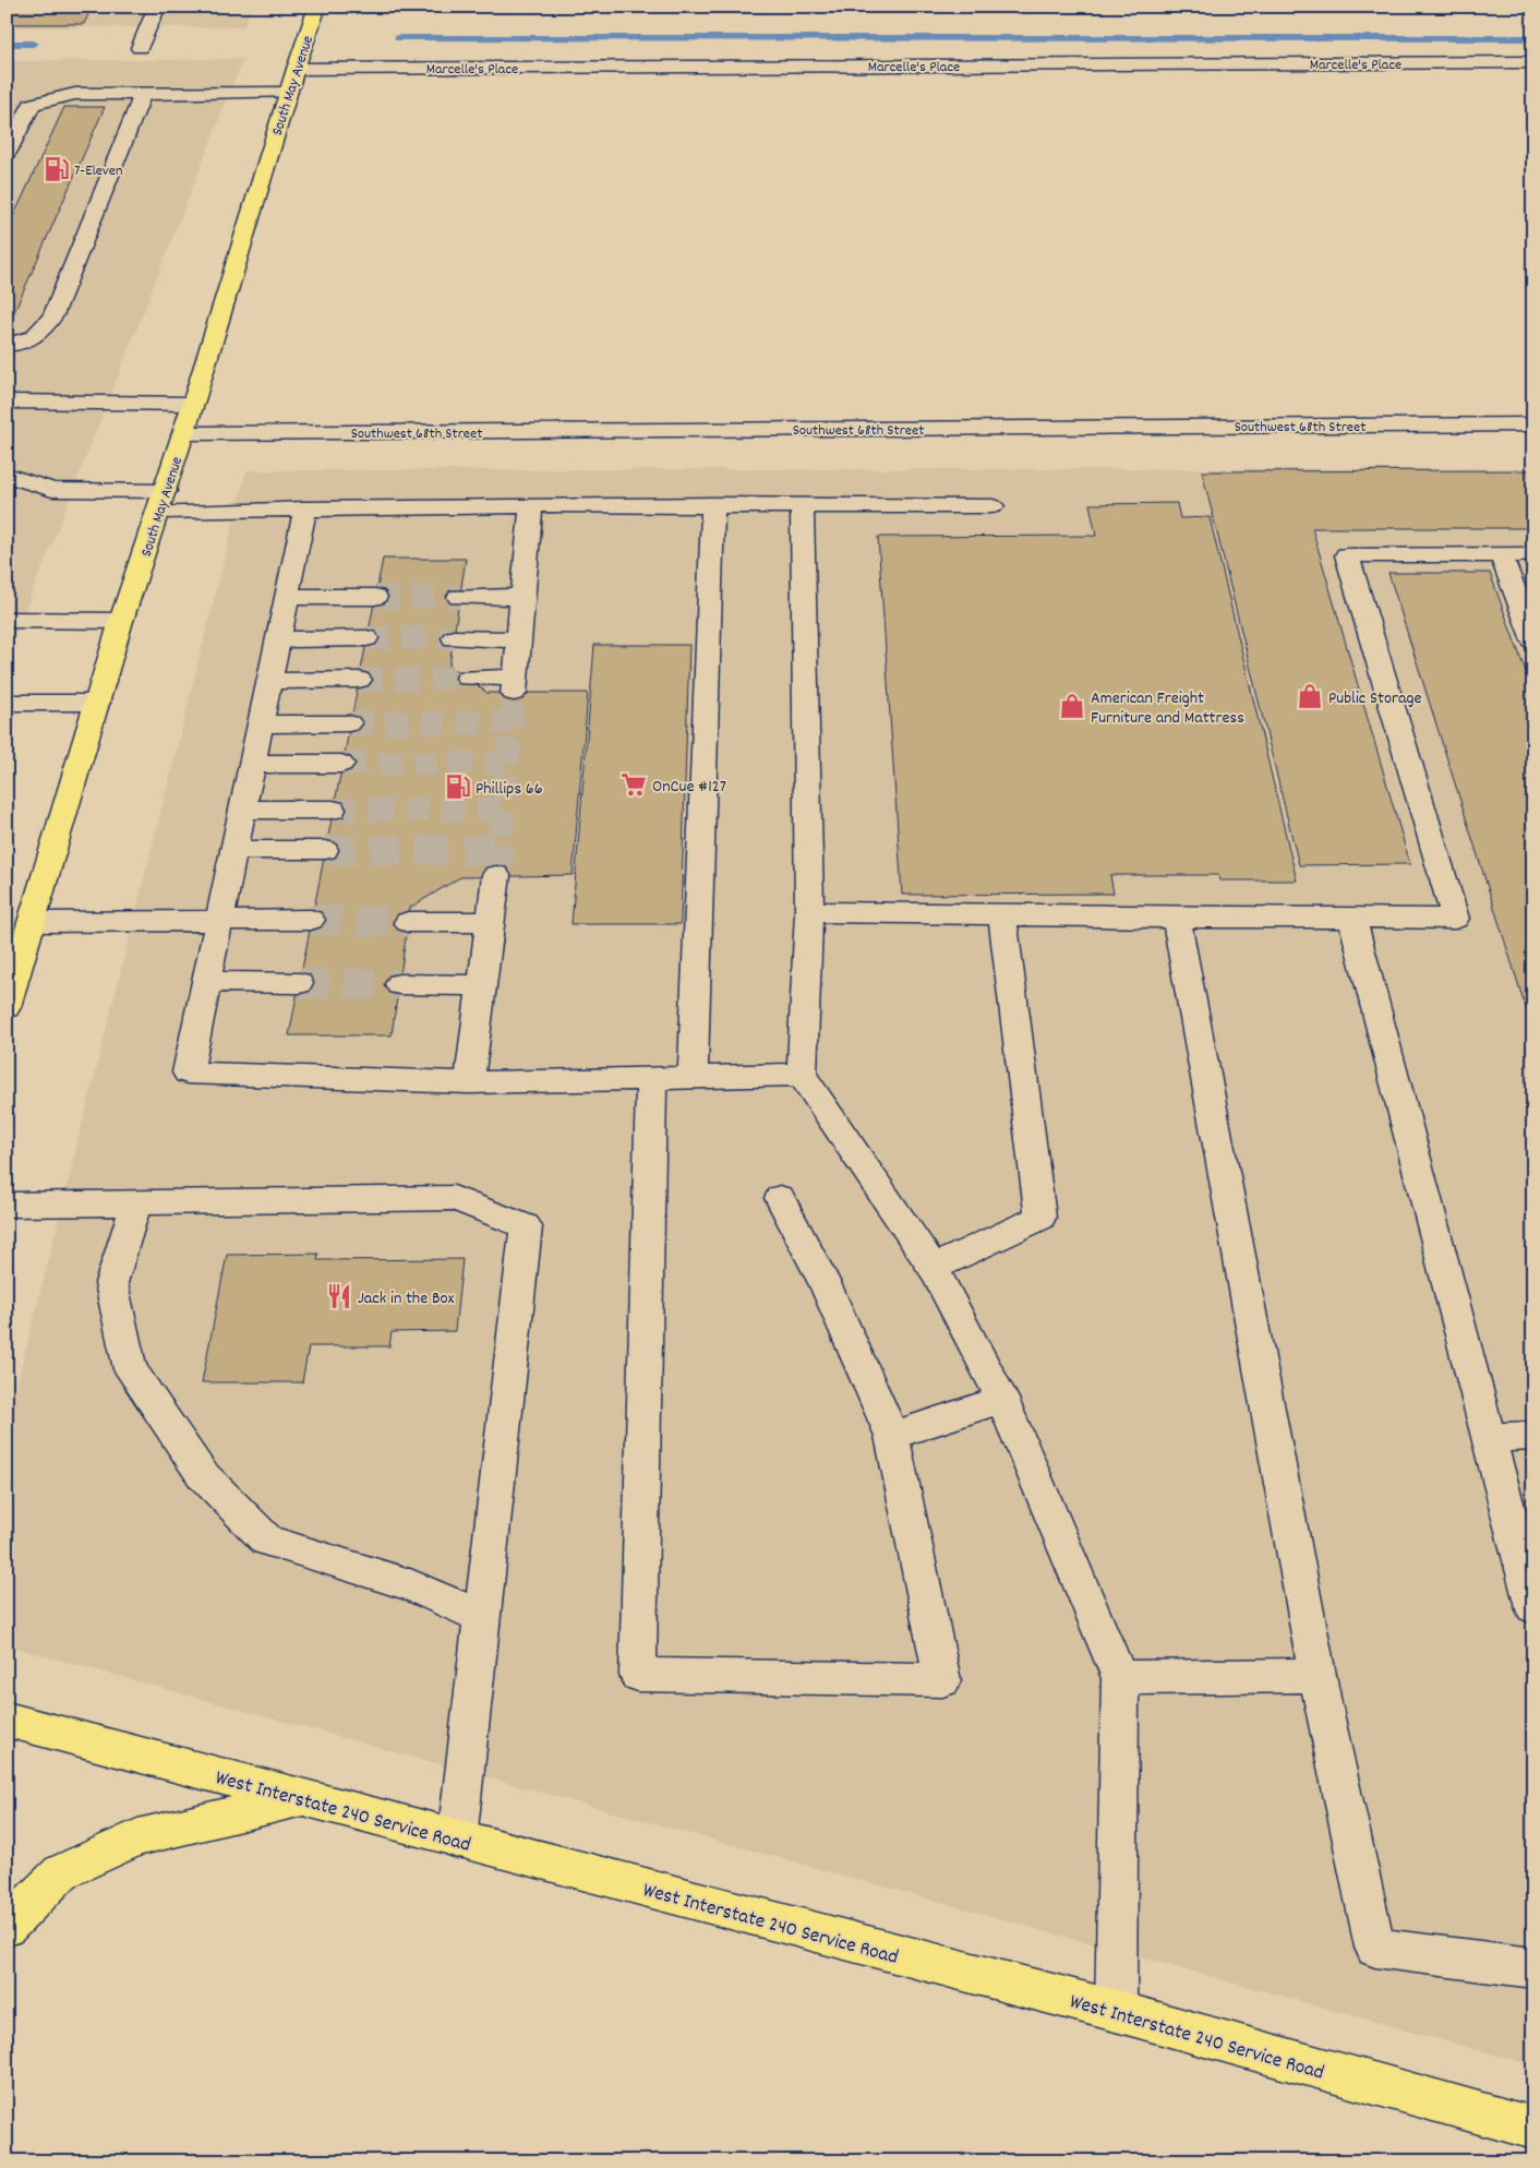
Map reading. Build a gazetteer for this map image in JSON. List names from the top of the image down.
{
  "streets": {
    "main road": ["South May Avenue", "West Interstate 240 Service Road"],
    "street": ["Marcelle's Place", "Southwest 68th Street"]
  },
  "crossings": [
    ["Marcelle's Place", "South May Avenue"],
    ["South May Avenue", "Southwest 68th Street"]
  ],
  "places": {
    "fuel station": ["7-Eleven", "Phillips 66"],
    "shop": ["Public Storage", "American Freight Furniture and Mattress"],
    "supermarket": ["OnCue #127"],
    "restaurant": ["Jack in the Box"]
  }
}
